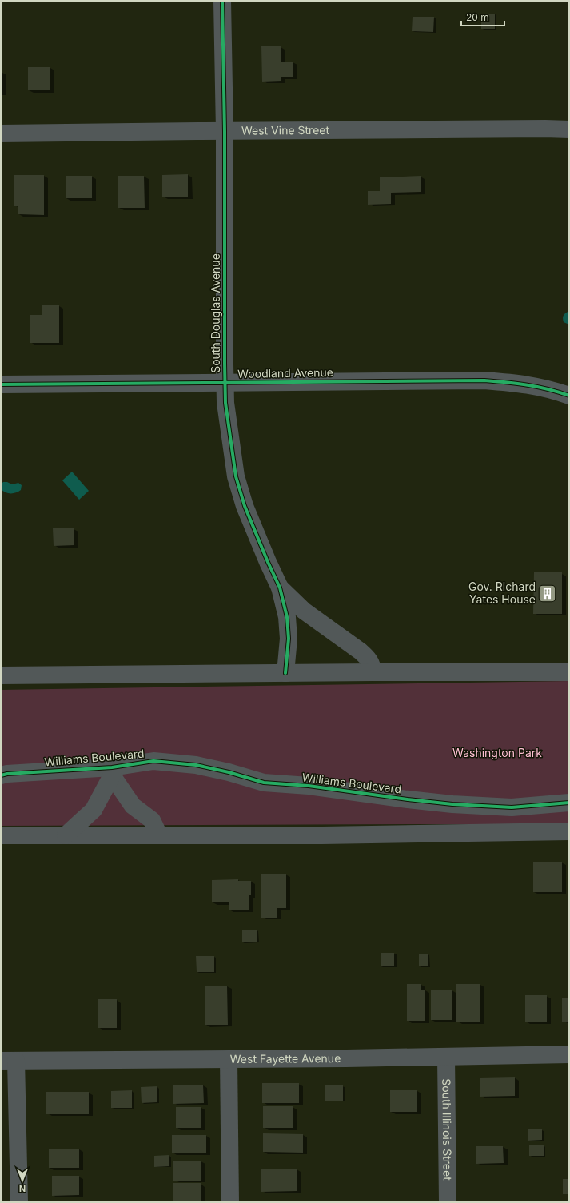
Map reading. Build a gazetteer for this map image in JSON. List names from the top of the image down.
{
  "streets": {
    "street": [
      "West Vine Street",
      "South Douglas Avenue",
      "Woodland Avenue",
      "Williams Boulevard",
      "West Fayette Avenue",
      "South Illinois Street"
    ]
  },
  "crossings": [
    ["West Vine Street", "South Douglas Avenue"],
    ["South Douglas Avenue", "Woodland Avenue"],
    ["West Fayette Avenue", "South Illinois Street"]
  ],
  "parks": ["Washington Park"],
  "places": {
    "building": ["Gov. Richard Yates House"]
  },
  "scale_bar": "20 m",
  "north": "bottom"
}
